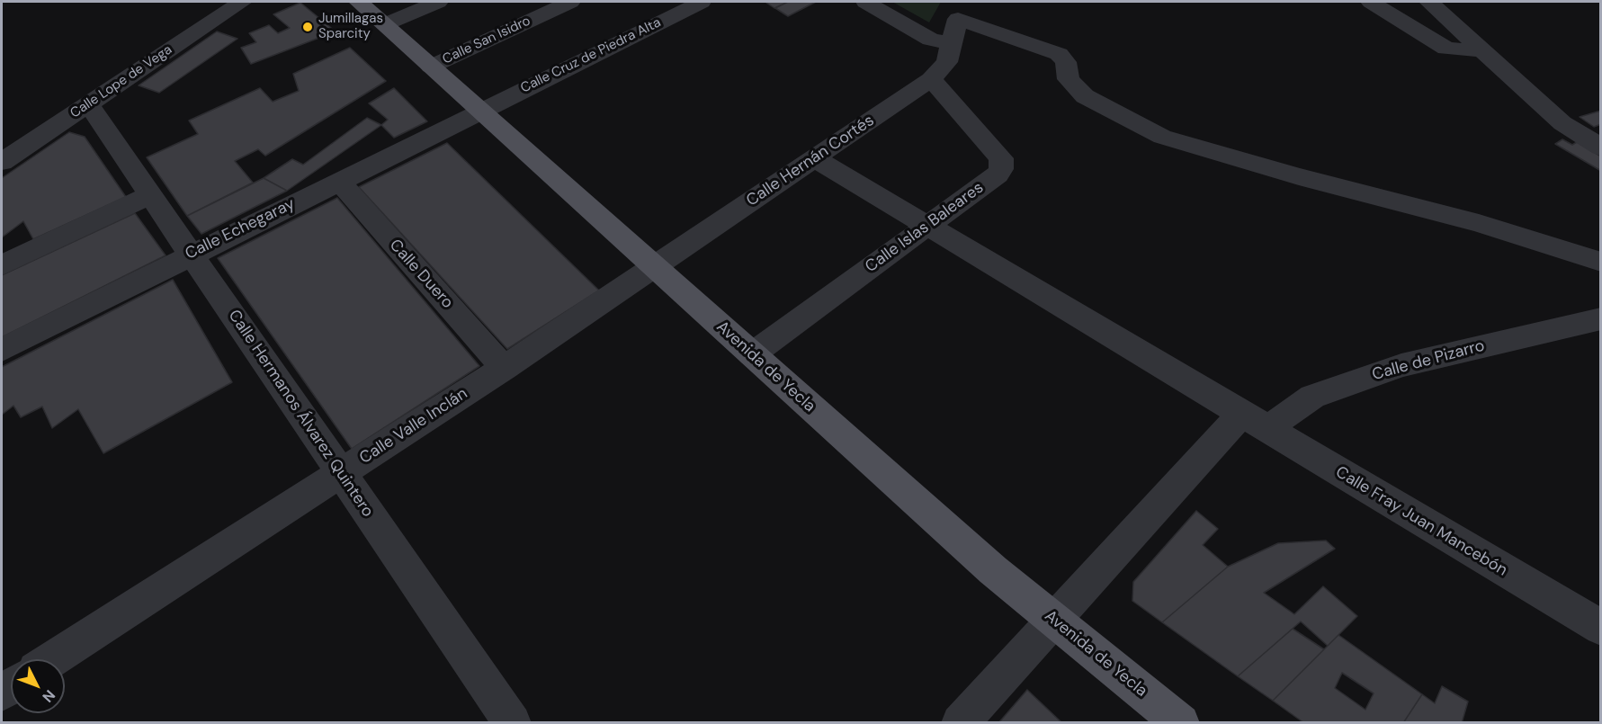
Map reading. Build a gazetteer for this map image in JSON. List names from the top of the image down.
{
  "streets": {
    "main road": ["Avenida de Yecla"],
    "street": [
      "Calle San Isidro",
      "Calle Cruz de Piedra Alta",
      "Calle Lope de Vega",
      "Calle Hernán Cortés",
      "Calle Islas Baleares",
      "Calle Echegaray",
      "Calle Duero",
      "Calle de Pizarro",
      "Calle Hermanos Álvarez Quintero",
      "Calle Valle Inclán",
      "Calle Fray Juan Mancebón"
    ]
  },
  "crossings": [
    ["Calle San Isidro", "Avenida de Yecla"],
    ["Calle Cruz de Piedra Alta", "Calle Echegaray"],
    ["Calle Cruz de Piedra Alta", "Avenida de Yecla"],
    ["Calle Lope de Vega", "Calle Hermanos Álvarez Quintero"],
    ["Calle Hernán Cortés", "Calle Islas Baleares"],
    ["Calle Hernán Cortés", "Avenida de Yecla"],
    ["Calle Hernán Cortés", "Calle Valle Inclán"],
    ["Calle Hernán Cortés", "Calle Fray Juan Mancebón"],
    ["Calle Islas Baleares", "Avenida de Yecla"],
    ["Calle Islas Baleares", "Calle Fray Juan Mancebón"],
    ["Calle Echegaray", "Calle Duero"],
    ["Calle Echegaray", "Avenida de Yecla"],
    ["Calle Echegaray", "Calle Hermanos Álvarez Quintero"],
    ["Calle Duero", "Calle Valle Inclán"],
    ["Calle de Pizarro", "Avenida de Yecla"],
    ["Calle de Pizarro", "Calle Fray Juan Mancebón"],
    ["Avenida de Yecla", "Calle Valle Inclán"],
    ["Calle Hermanos Álvarez Quintero", "Calle Valle Inclán"]
  ],
  "places": ["Jumillagas Sparcity"],
  "north": "bottom right"
}
